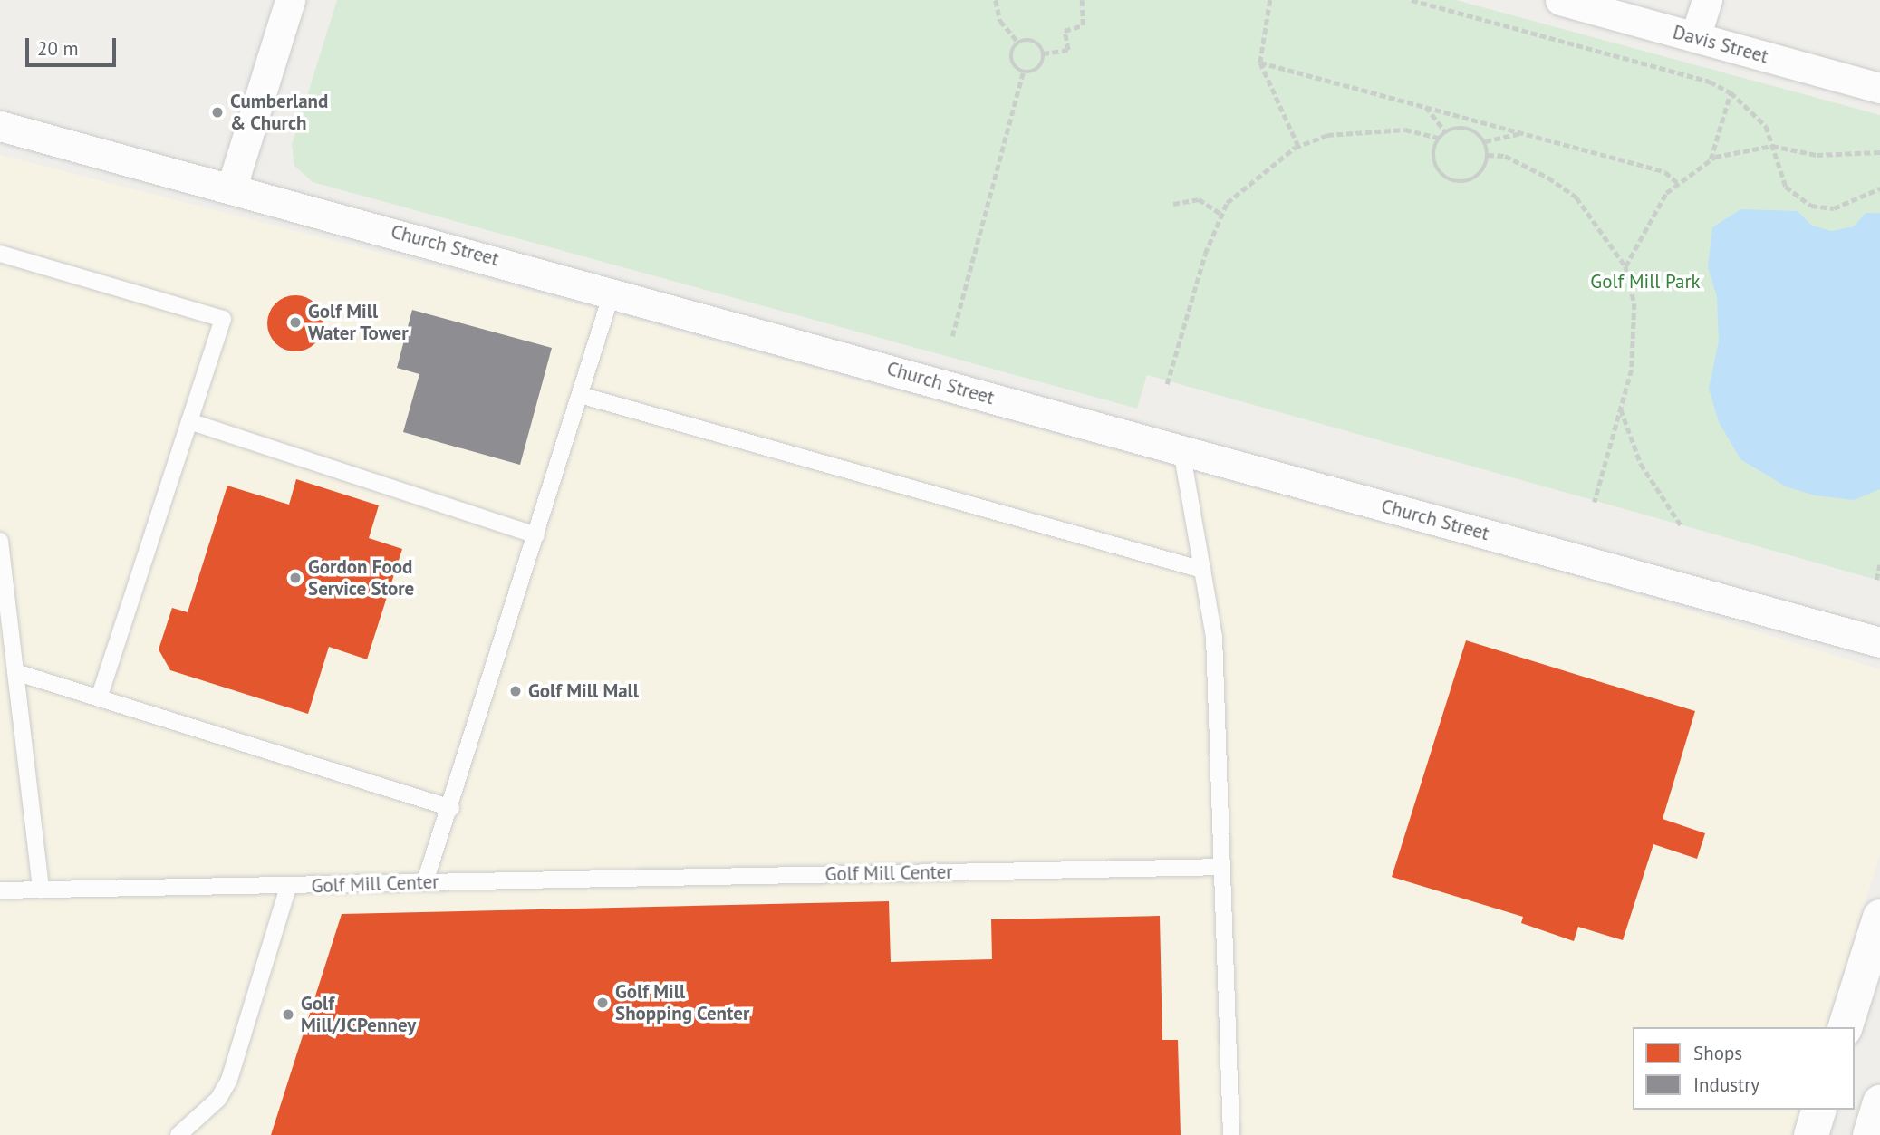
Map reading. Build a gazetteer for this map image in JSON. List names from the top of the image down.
{
  "streets": {
    "street": ["Davis Street", "Church Street"],
    "lane": ["Golf Mill Center"]
  },
  "parks": ["Golf Mill Park"],
  "places": [
    "Cumberland & Church",
    "Golf Mill Water Tower",
    "Gordon Food Service Store",
    "Golf Mill Mall",
    "Golf Mill Shopping Center",
    "Golf Mill/JCPenney"
  ],
  "legend": ["Shops", "Industry"],
  "scale_bar": "20 m"
}
